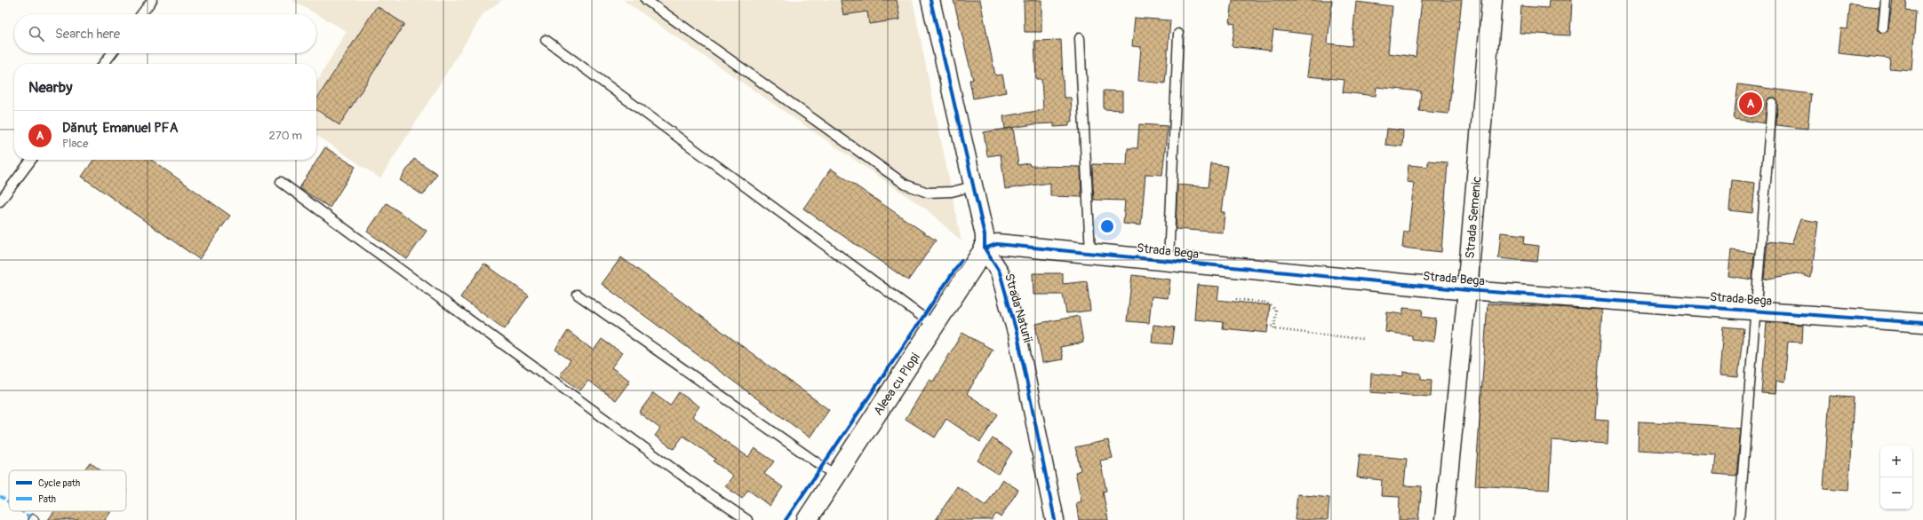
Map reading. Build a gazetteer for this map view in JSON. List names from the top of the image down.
{
  "streets": {
    "street": [
      "Strada Semenic",
      "Strada Bega",
      "Strada Naturii",
      "Aleea cu Plopi"
    ]
  },
  "crossings": [
    ["Strada Semenic", "Strada Bega"],
    ["Strada Bega", "Strada Naturii"],
    ["Strada Bega", "Aleea cu Plopi"],
    ["Strada Naturii", "Aleea cu Plopi"]
  ],
  "legend": ["Cycle path", "Path"],
  "page": {
    "search": "Search here",
    "heading": "Nearby",
    "pins": "A",
    "list": [
      {
        "mark": "A",
        "name": "Dănuț Emanuel PFA",
        "note": "Place",
        "value": "270 m"
      }
    ],
    "map_buttons": ["+", "−"]
  }
}
